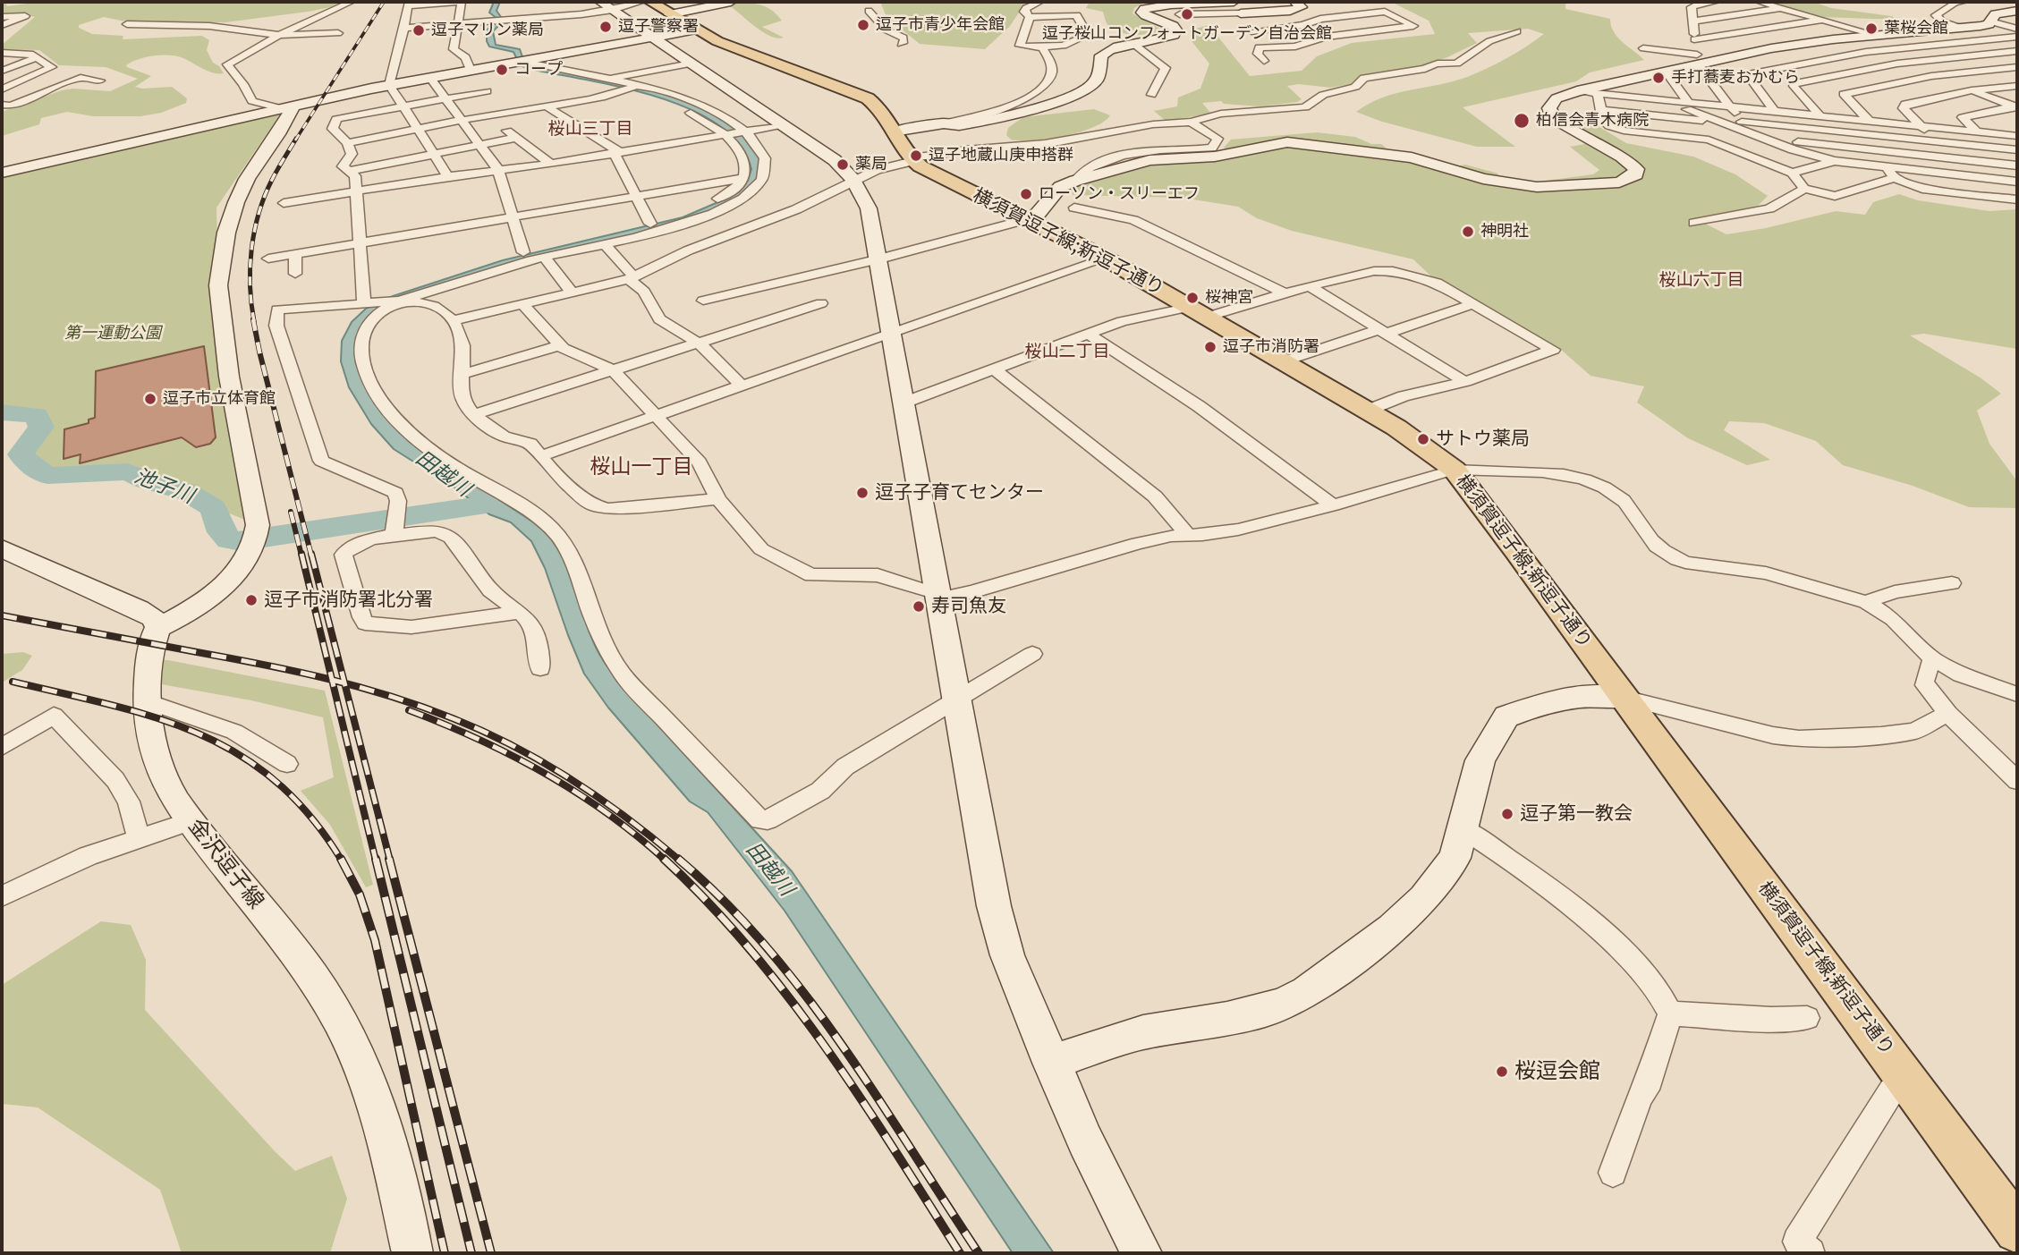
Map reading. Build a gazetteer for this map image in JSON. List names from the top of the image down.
{
  "streets": {
    "main road": ["横須賀逗子線;新逗子通り"],
    "street": ["金沢逗子線"]
  },
  "districts": [
    "桜山三丁目",
    "桜山六丁目",
    "桜山二丁目",
    "桜山一丁目"
  ],
  "water": ["田越川", "池子川"],
  "parks": ["第一運動公園"],
  "places": [
    "逗子桜山コンフォートガーデン自治会館",
    "逗子市青少年会館",
    "逗子警察署",
    "葉桜会館",
    "逗子マリン薬局",
    "コープ",
    "手打蕎麦おかむら",
    "柏信会青木病院",
    "逗子地蔵山庚申搭群",
    "薬局",
    "ローソン・スリーエフ",
    "神明社",
    "桜神宮",
    "逗子市消防署",
    "逗子市立体育館",
    "サトウ薬局",
    "逗子子育てセンター",
    "逗子市消防署北分署",
    "寿司魚友",
    "逗子第一教会",
    "桜逗会館"
  ]
}
